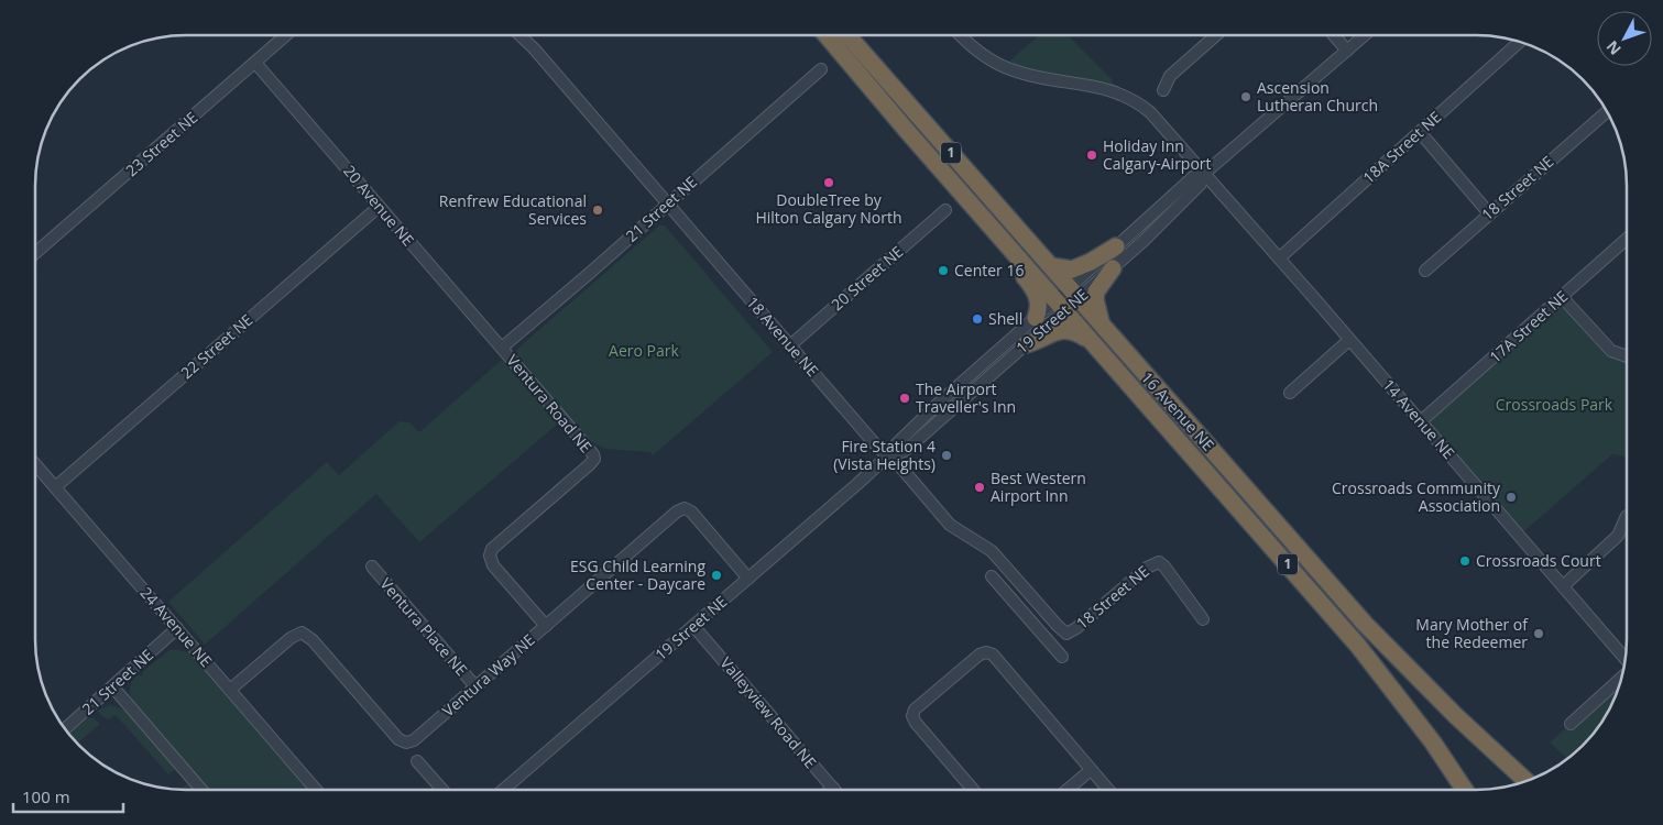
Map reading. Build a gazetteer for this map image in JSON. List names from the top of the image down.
{
  "streets": {
    "highway": ["1", "16 Avenue NE"],
    "street": [
      "23 Street NE",
      "18A Street NE",
      "18 Street NE",
      "20 Avenue NE",
      "21 Street NE",
      "20 Street NE",
      "19 Street NE",
      "17A Street NE",
      "18 Avenue NE",
      "22 Street NE",
      "Ventura Road NE",
      "14 Avenue NE",
      "24 Avenue NE",
      "Ventura Place NE",
      "Ventura Way NE",
      "Valleyview Road NE"
    ]
  },
  "crossings": [
    ["23 Street NE", "20 Avenue NE"],
    ["18A Street NE", "14 Avenue NE"],
    ["18 Street NE", "18 Avenue NE"],
    ["20 Avenue NE", "21 Street NE"],
    ["20 Avenue NE", "22 Street NE"],
    ["20 Avenue NE", "Ventura Road NE"],
    ["21 Street NE", "18 Avenue NE"],
    ["21 Street NE", "Ventura Road NE"],
    ["21 Street NE", "24 Avenue NE"],
    ["20 Street NE", "18 Avenue NE"],
    ["19 Street NE", "18 Avenue NE"],
    ["19 Street NE", "16 Avenue NE"],
    ["19 Street NE", "14 Avenue NE"],
    ["19 Street NE", "Ventura Way NE"],
    ["19 Street NE", "Valleyview Road NE"],
    ["17A Street NE", "14 Avenue NE"],
    ["22 Street NE", "24 Avenue NE"],
    ["Ventura Road NE", "Ventura Way NE"],
    ["24 Avenue NE", "Ventura Way NE"],
    ["Ventura Place NE", "Ventura Way NE"]
  ],
  "parks": ["Aero Park", "Crossroads Park"],
  "places": [
    "Ascension Lutheran Church",
    "Holiday Inn Calgary-Airport",
    "DoubleTree by Hilton Calgary North",
    "Renfrew Educational Services",
    "Center 16",
    "Shell",
    "The Airport Traveller's Inn",
    "Fire Station 4 (Vista Heights)",
    "Best Western Airport Inn",
    "Crossroads Community Association",
    "Crossroads Court",
    "ESG Child Learning Center - Daycare",
    "Mary Mother of the Redeemer"
  ],
  "scale_bar": "100 m",
  "north": "bottom left"
}
